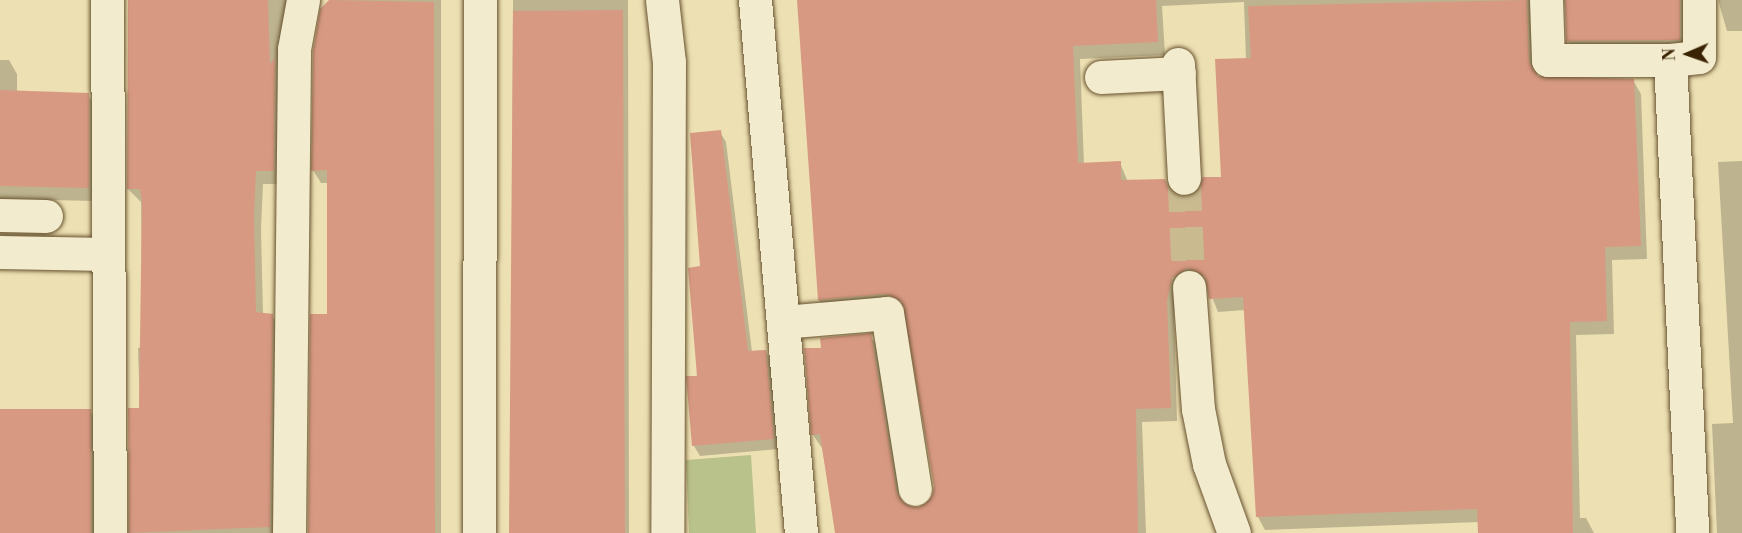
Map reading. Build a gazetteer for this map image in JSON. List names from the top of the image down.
{
  "north": "left"
}
